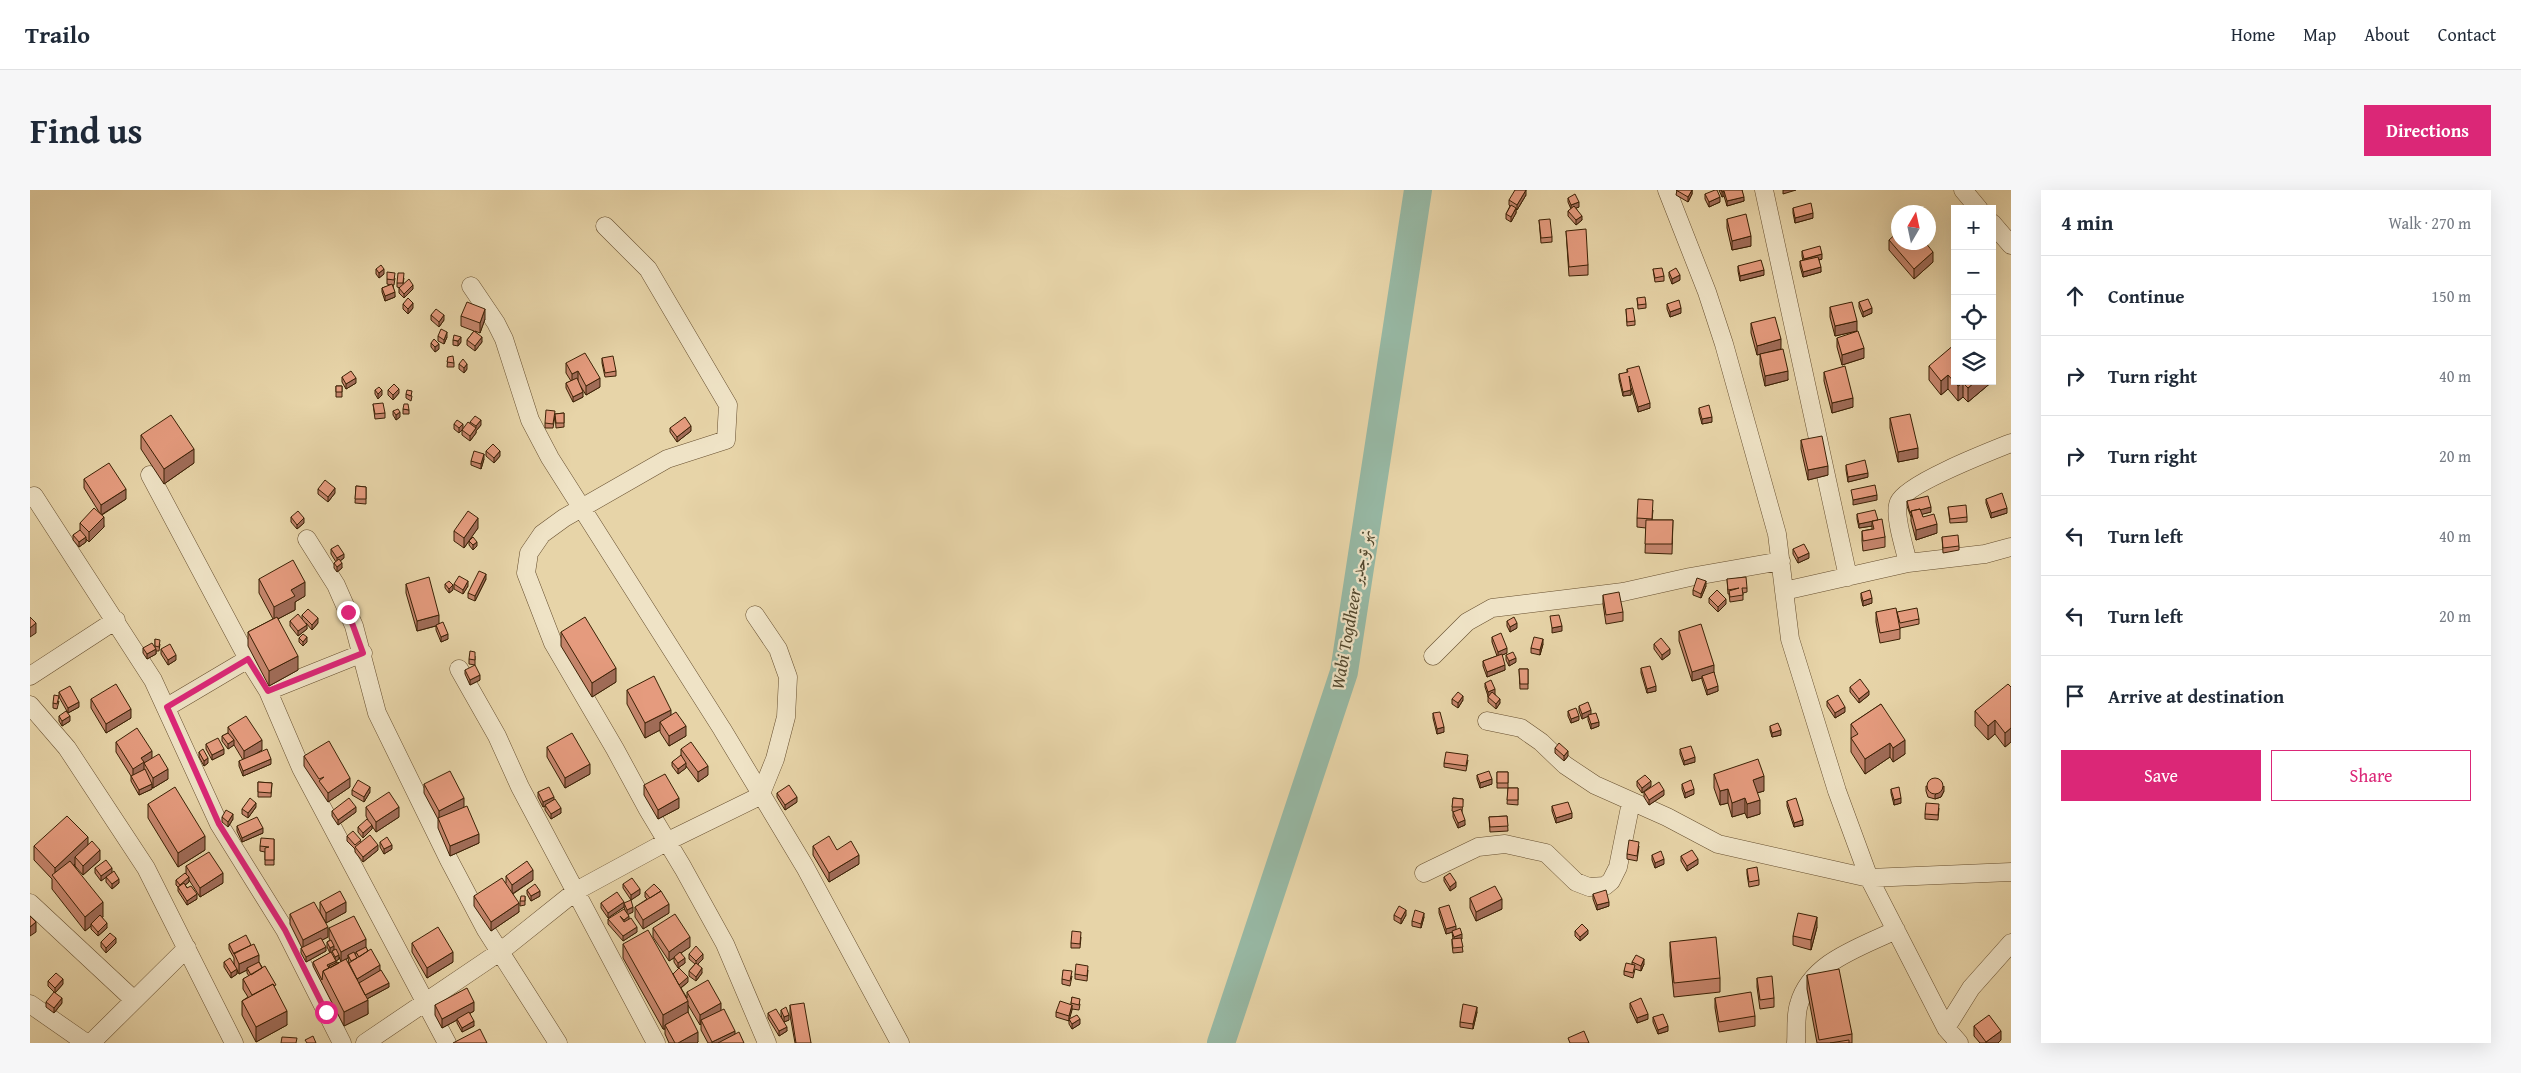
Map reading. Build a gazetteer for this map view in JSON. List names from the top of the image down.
{
  "water": ["Wabi Togdheer نهر توجدير"],
  "north": "top",
  "page": {
    "header": "Trailo",
    "nav": [
      "Home",
      "Map",
      "About",
      "Contact"
    ],
    "title": "Find us",
    "buttons": [
      "Directions",
      ["Save", "Share"]
    ],
    "heading": ["4 min", "Walk · 270 m"],
    "map_buttons": ["+", "−"],
    "list": [
      ["Continue", "150 m"],
      ["Turn right", "40 m"],
      ["Turn right", "20 m"],
      ["Turn left", "40 m"],
      ["Turn left", "20 m"],
      "Arrive at destination"
    ]
  }
}
